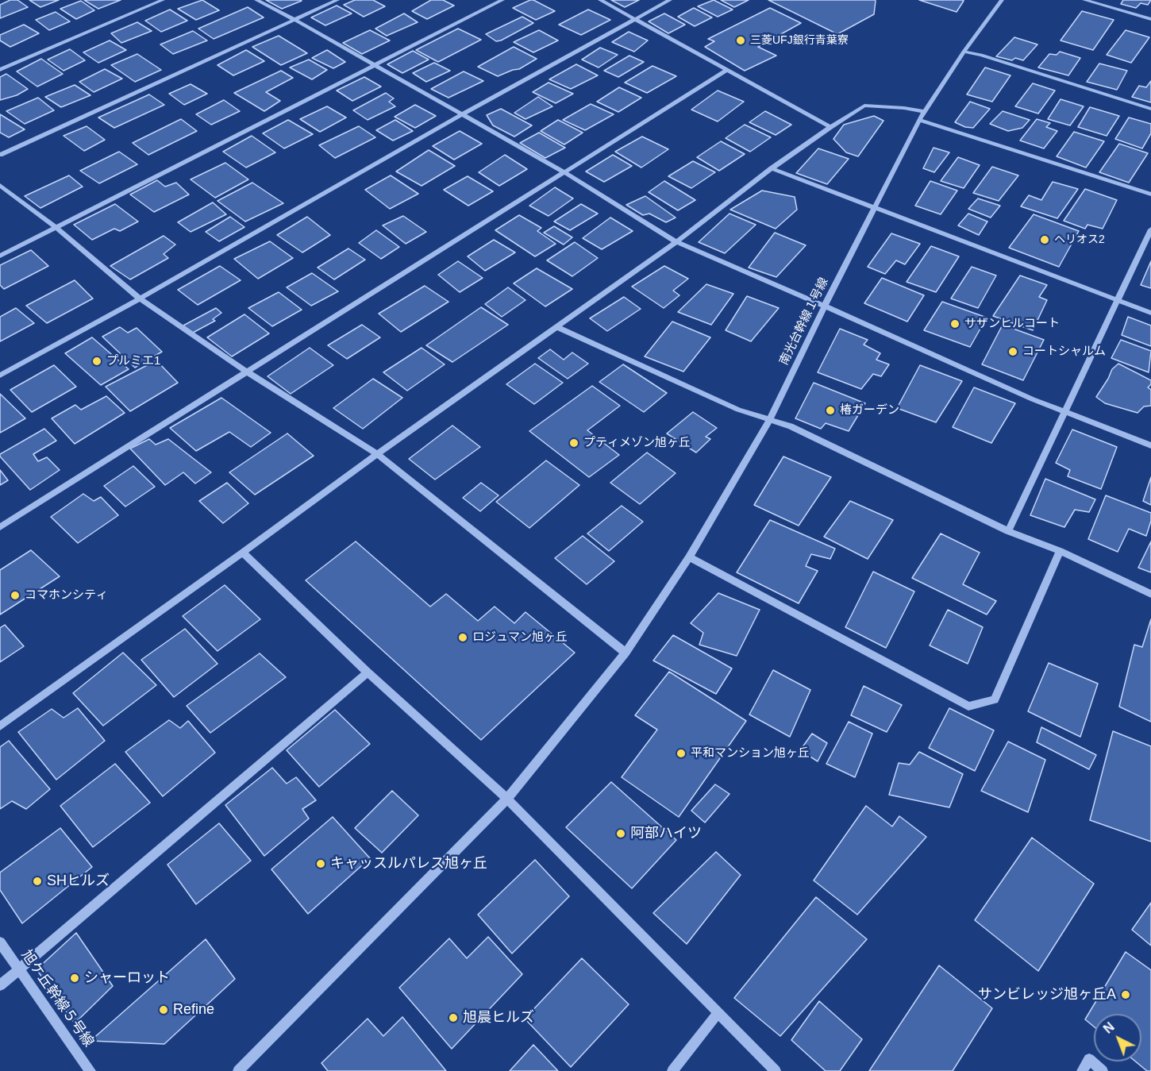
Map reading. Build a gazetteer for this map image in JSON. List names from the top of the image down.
{
  "streets": {
    "street": ["南光台幹線１号線", "旭ケ丘幹線５号線"]
  },
  "places": [
    "三菱UFJ銀行青葉寮",
    "ヘリオス2",
    "サザンヒルコート",
    "コートシャルム",
    "プルミエ1",
    "椿ガーデン",
    "プティメゾン旭ヶ丘",
    "コマホンシティ",
    "ロジュマン旭ヶ丘",
    "平和マンション旭ヶ丘",
    "阿部ハイツ",
    "キャッスルパレス旭ヶ丘",
    "SHヒルズ",
    "シャーロット",
    "サンビレッジ旭ヶ丘A",
    "Refine",
    "旭晨ヒルズ"
  ],
  "north": "top left"
}
